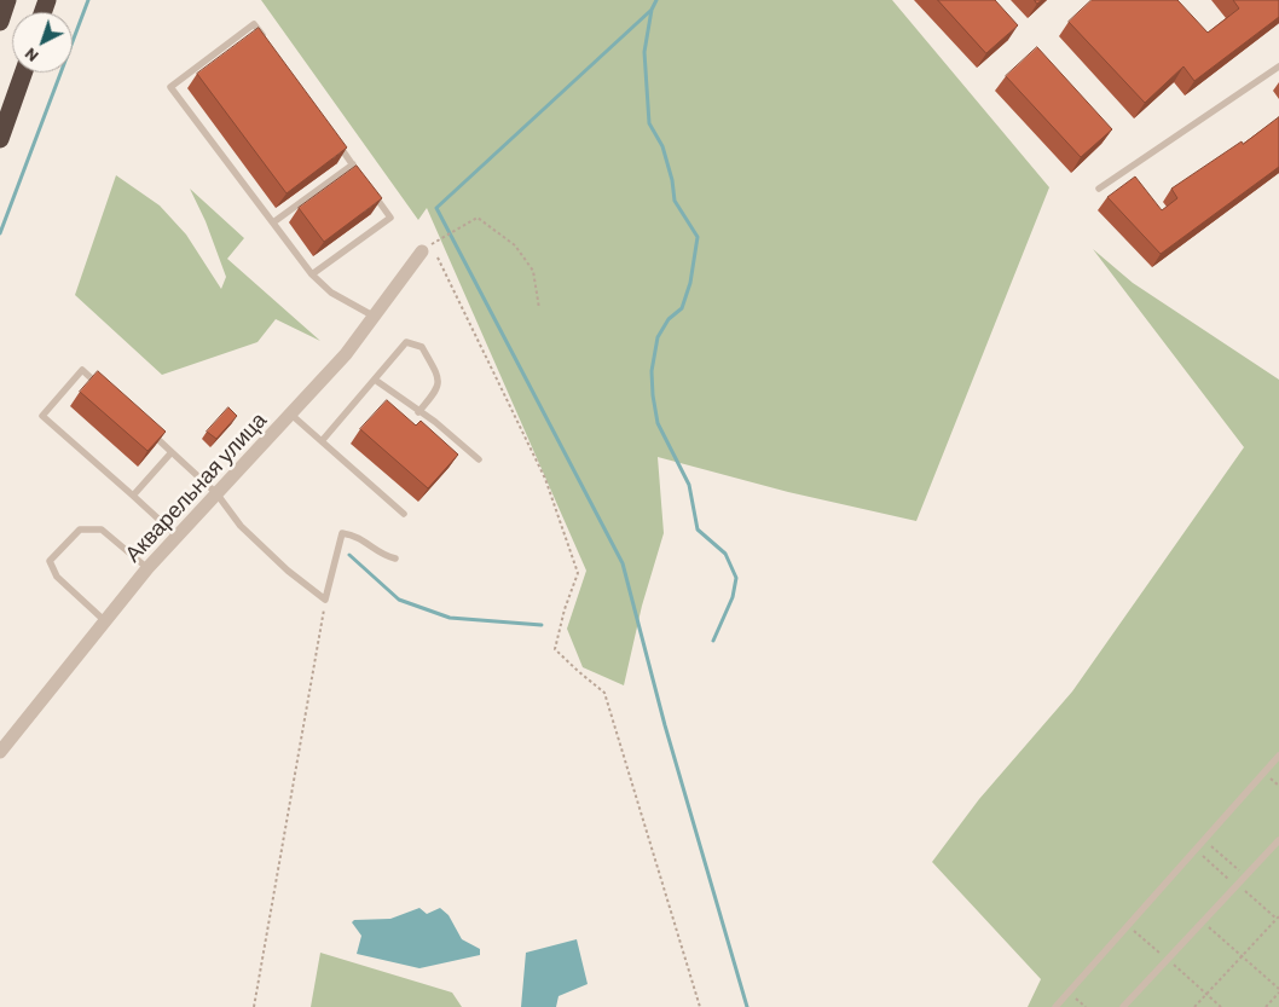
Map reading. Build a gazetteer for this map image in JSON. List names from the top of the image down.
{
  "streets": {
    "street": ["Акварельная улица"]
  },
  "north": "bottom left"
}
